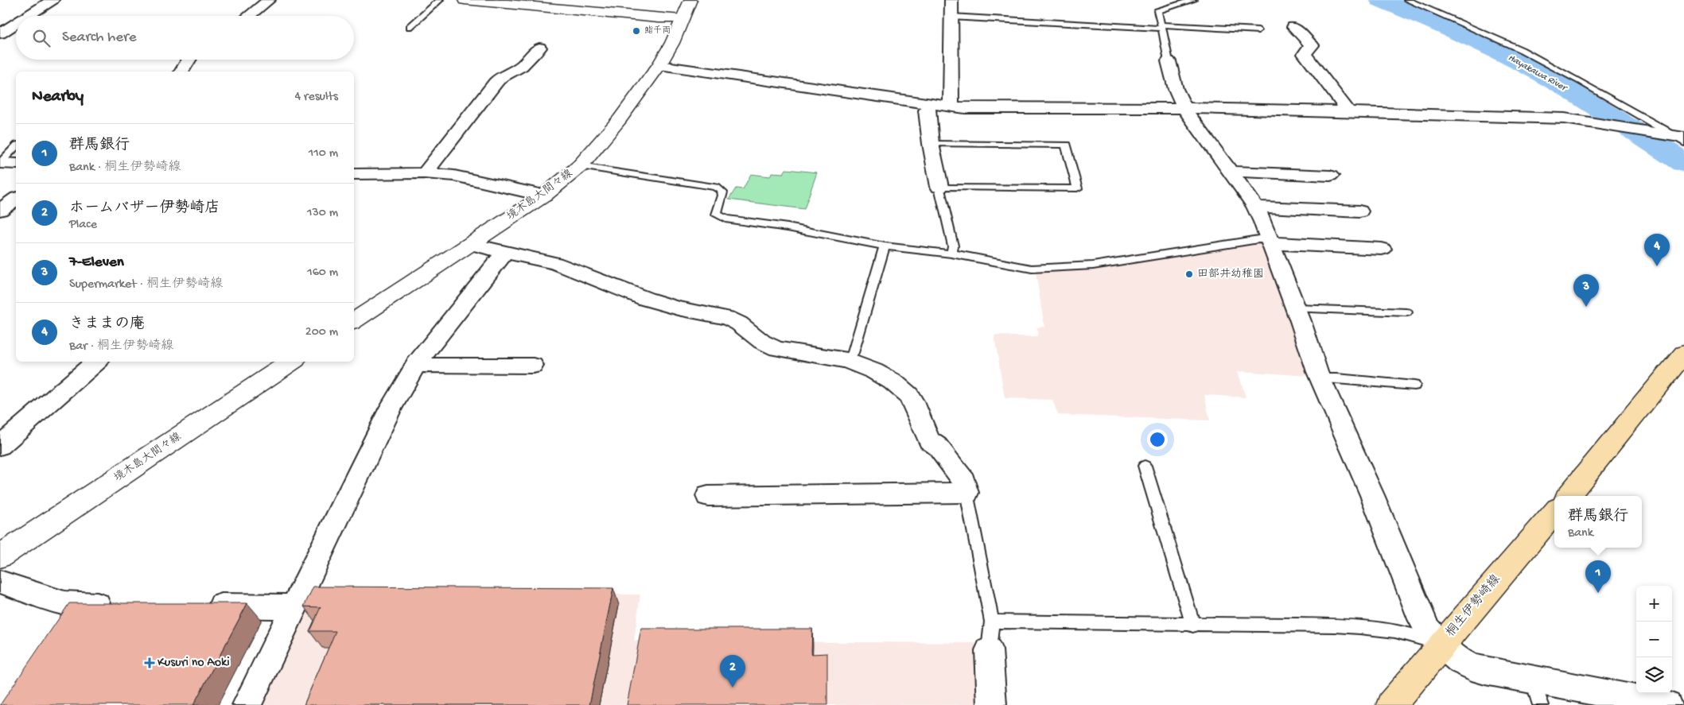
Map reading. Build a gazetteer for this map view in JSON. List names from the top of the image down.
{
  "streets": {
    "main road": ["境木島大間々線", "桐生伊勢崎線"]
  },
  "water": ["Hayakawa River"],
  "places": {
    "other": ["鮨千両", "田部井幼稚園"],
    "health": ["Kusuri no Aoki"]
  },
  "page": {
    "search": "Search here",
    "heading": ["Nearby", "4 results"],
    "list": [
      {
        "mark": "1",
        "name": "群馬銀行",
        "note": "Bank · 桐生伊勢崎線",
        "value": "110 m"
      },
      {
        "mark": "2",
        "name": "ホームバザー伊勢崎店",
        "note": "Place",
        "value": "130 m"
      },
      {
        "mark": "3",
        "name": "7-Eleven",
        "note": "Supermarket · 桐生伊勢崎線",
        "value": "160 m"
      },
      {
        "mark": "4",
        "name": "きままの庵",
        "note": "Bar · 桐生伊勢崎線",
        "value": "200 m"
      }
    ],
    "pins": [
      "4",
      "3",
      "1",
      "2"
    ],
    "popup": ["群馬銀行", "Bank"],
    "map_buttons": ["+", "−"]
  }
}
